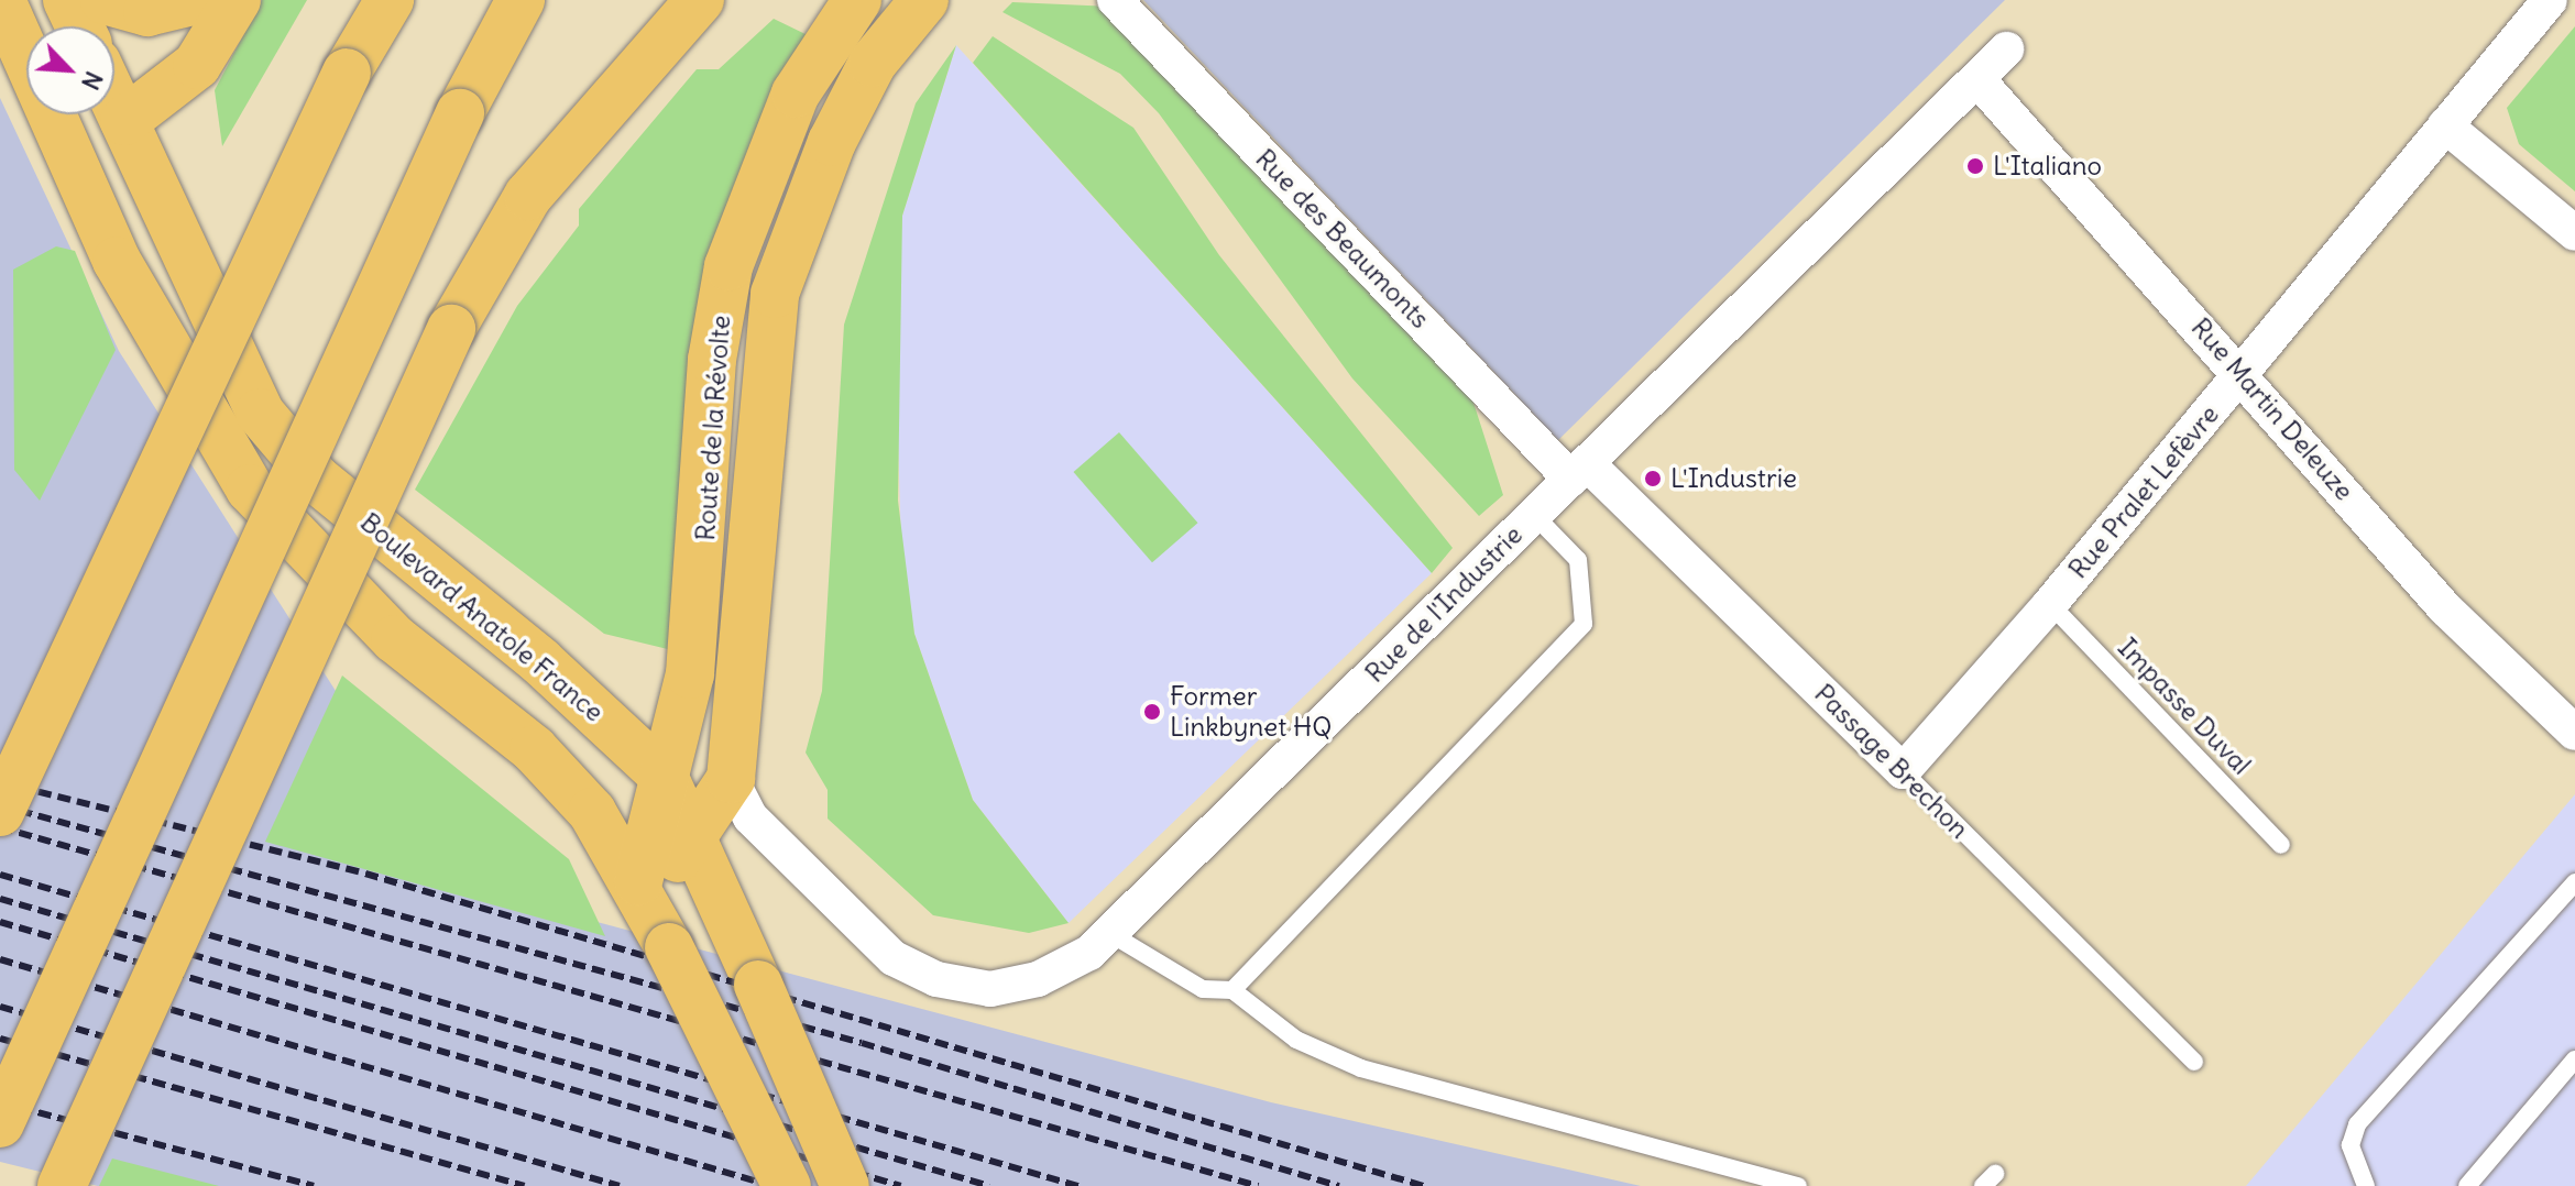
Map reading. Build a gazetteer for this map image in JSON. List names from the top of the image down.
{
  "streets": {
    "main road": ["Route de la Révolte", "Boulevard Anatole France"],
    "street": [
      "Rue des Beaumonts",
      "Rue Martin Deleuze",
      "Rue Pralet Lefèvre",
      "Rue de l'Industrie",
      "Passage Brechon"
    ],
    "lane": ["Impasse Duval"]
  },
  "crossings": [
    ["Rue des Beaumonts", "Rue de l'Industrie"],
    ["Rue des Beaumonts", "Passage Brechon"],
    ["Rue Martin Deleuze", "Rue Pralet Lefèvre"],
    ["Rue Martin Deleuze", "Rue de l'Industrie"],
    ["Route de la Révolte", "Rue de l'Industrie"],
    ["Route de la Révolte", "Boulevard Anatole France"],
    ["Rue Pralet Lefèvre", "Impasse Duval"],
    ["Rue Pralet Lefèvre", "Passage Brechon"],
    ["Rue de l'Industrie", "Passage Brechon"]
  ],
  "places": ["L'Italiano", "L'Industrie", "Former Linkbynet HQ"],
  "north": "bottom right"
}
